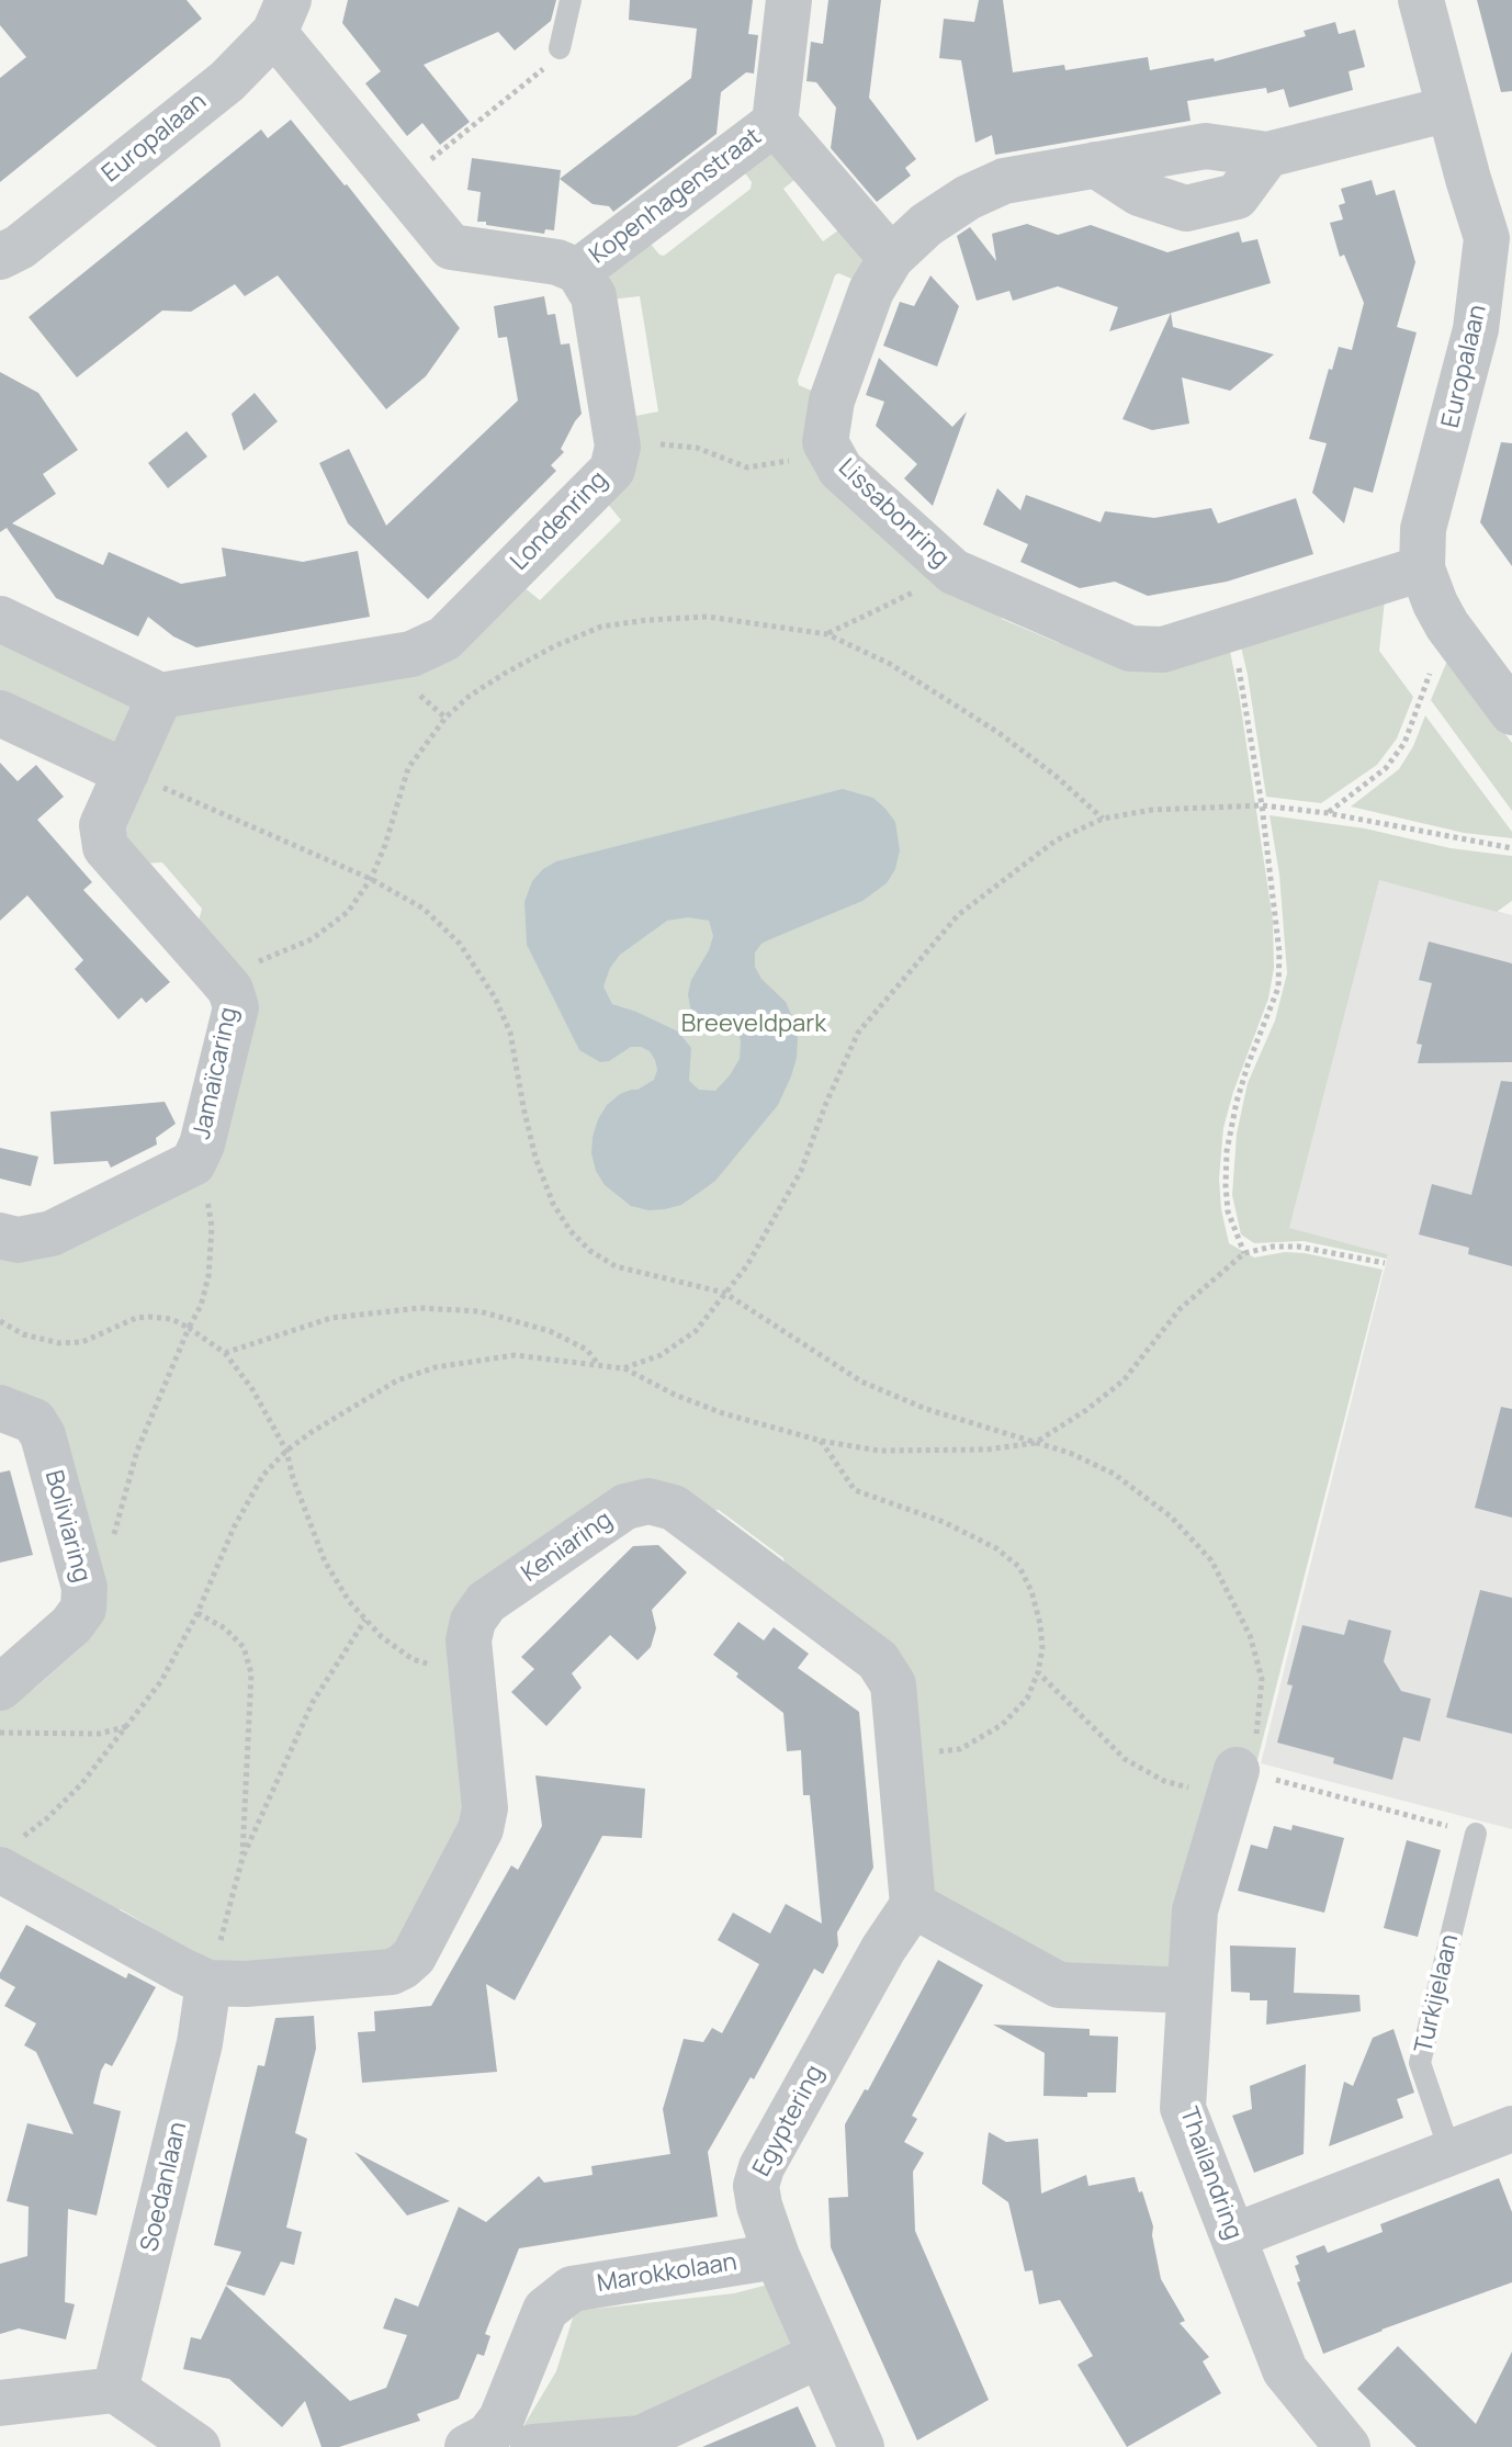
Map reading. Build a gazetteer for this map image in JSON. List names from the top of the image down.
{
  "streets": {
    "street": [
      "Europalaan",
      "Kopenhagenstraat",
      "Lissabonring",
      "Londenring",
      "Jamaïcaring",
      "Boliviaring",
      "Keniaring",
      "Egyptering",
      "Thailandring",
      "Soedanlaan",
      "Marokkolaan"
    ],
    "lane": ["Turkijelaan"]
  },
  "crossings": [
    ["Europalaan", "Lissabonring"],
    ["Kopenhagenstraat", "Lissabonring"],
    ["Kopenhagenstraat", "Londenring"],
    ["Londenring", "Jamaïcaring"],
    ["Keniaring", "Egyptering"],
    ["Keniaring", "Soedanlaan"],
    ["Egyptering", "Marokkolaan"]
  ],
  "parks": ["Breeveldpark"]
}
